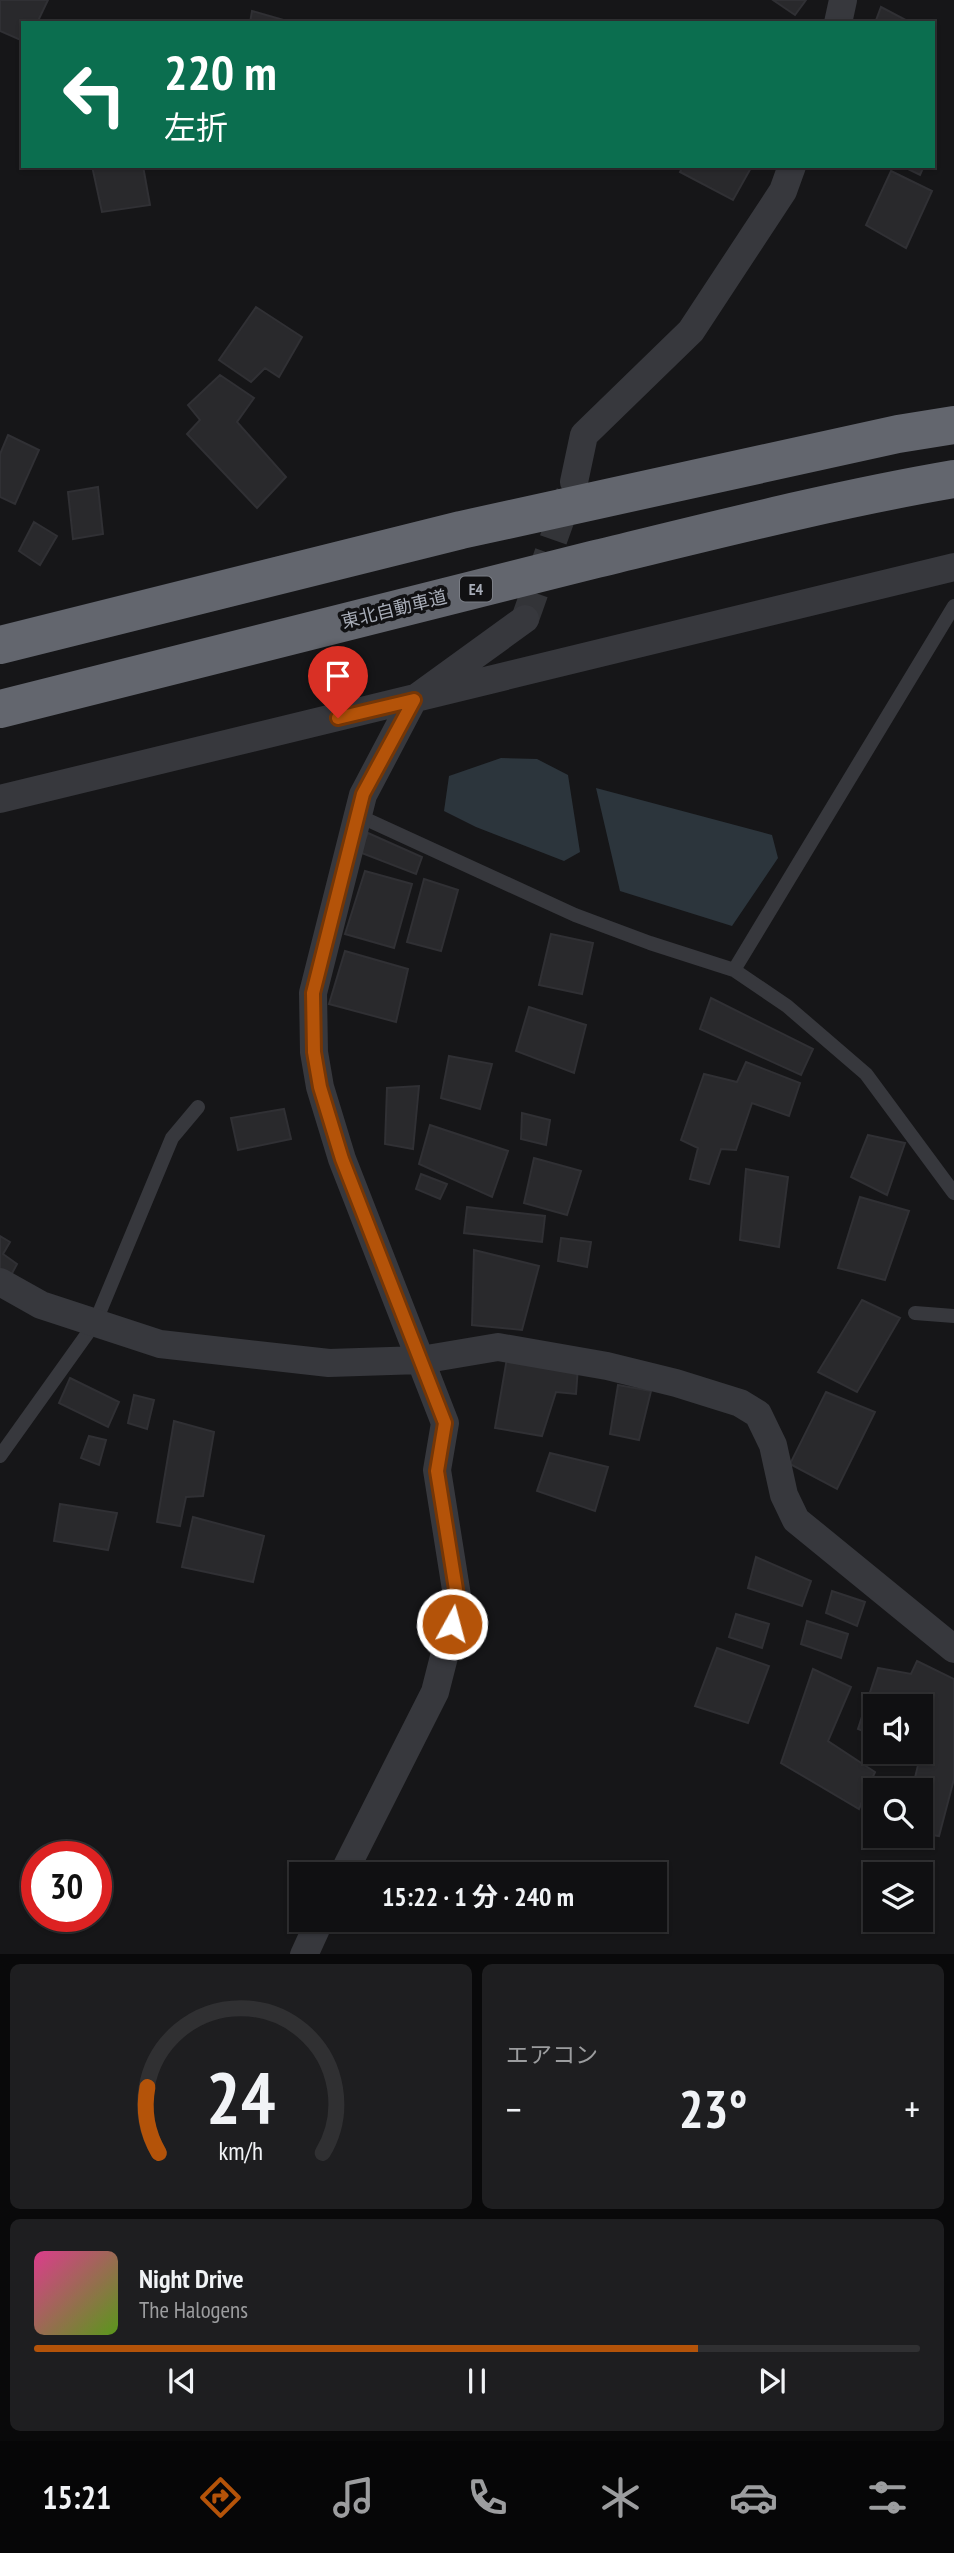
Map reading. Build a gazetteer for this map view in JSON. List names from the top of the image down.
{
  "streets": {
    "highway": ["E4", "東北自動車道"]
  },
  "page": {
    "turn": ["220 m", "左折"],
    "limit": "30",
    "trip": "15:22 · 1 分 · 240 m",
    "tile": "エアコン",
    "heat": ["−", "23°", "+"],
    "song": ["Night Drive", "The Halogens"],
    "tabs": "15:21",
    "gauge": ["24", "km/h"]
  }
}
